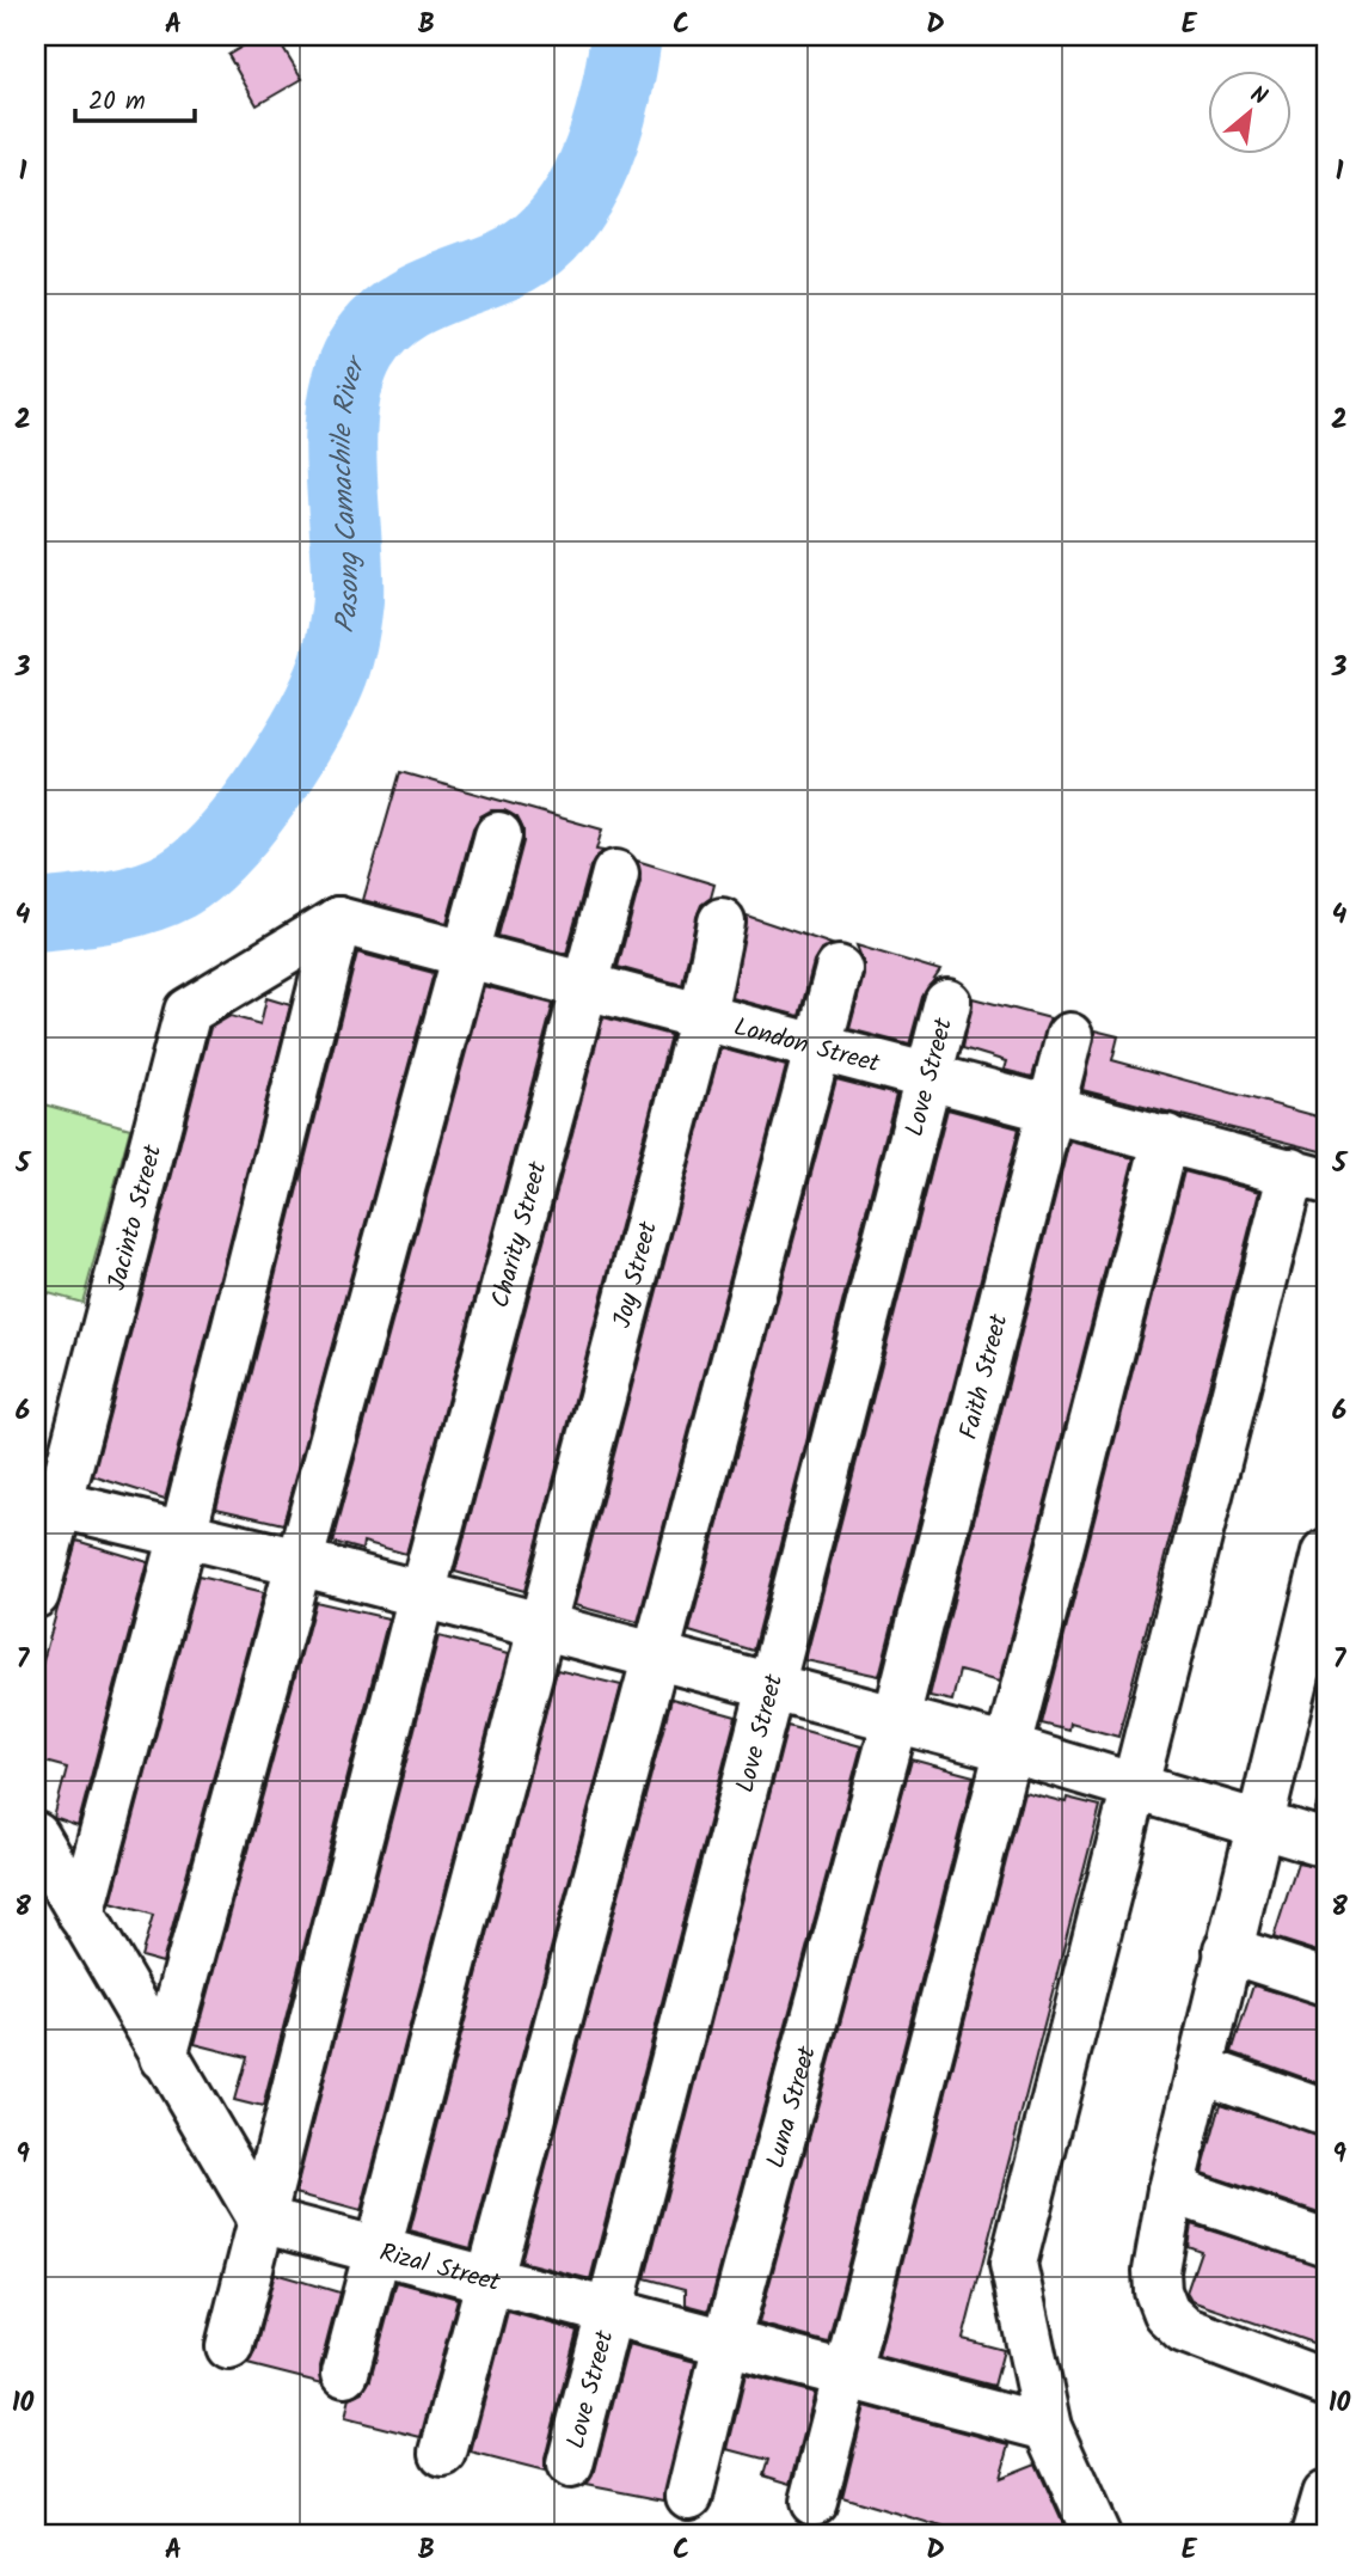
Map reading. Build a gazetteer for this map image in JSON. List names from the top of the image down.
{
  "streets": {
    "street": [
      "London Street",
      "Love Street",
      "Jacinto Street",
      "Charity Street",
      "Joy Street",
      "Faith Street",
      "Luna Street",
      "Rizal Street"
    ]
  },
  "crossings": [
    ["London Street", "Love Street"],
    ["London Street", "Jacinto Street"],
    ["London Street", "Charity Street"],
    ["London Street", "Joy Street"],
    ["London Street", "Faith Street"],
    ["Love Street", "Rizal Street"],
    ["Charity Street", "Rizal Street"],
    ["Joy Street", "Rizal Street"],
    ["Faith Street", "Luna Street"],
    ["Luna Street", "Rizal Street"]
  ],
  "water": ["Pasong Camachile River"],
  "scale_bar": "20 m",
  "north": "top right",
  "grid": {
    "columns": [
      "A",
      "B",
      "C",
      "D",
      "E"
    ],
    "rows": [
      "1",
      "2",
      "3",
      "4",
      "5",
      "6",
      "7",
      "8",
      "9",
      "10"
    ]
  }
}
